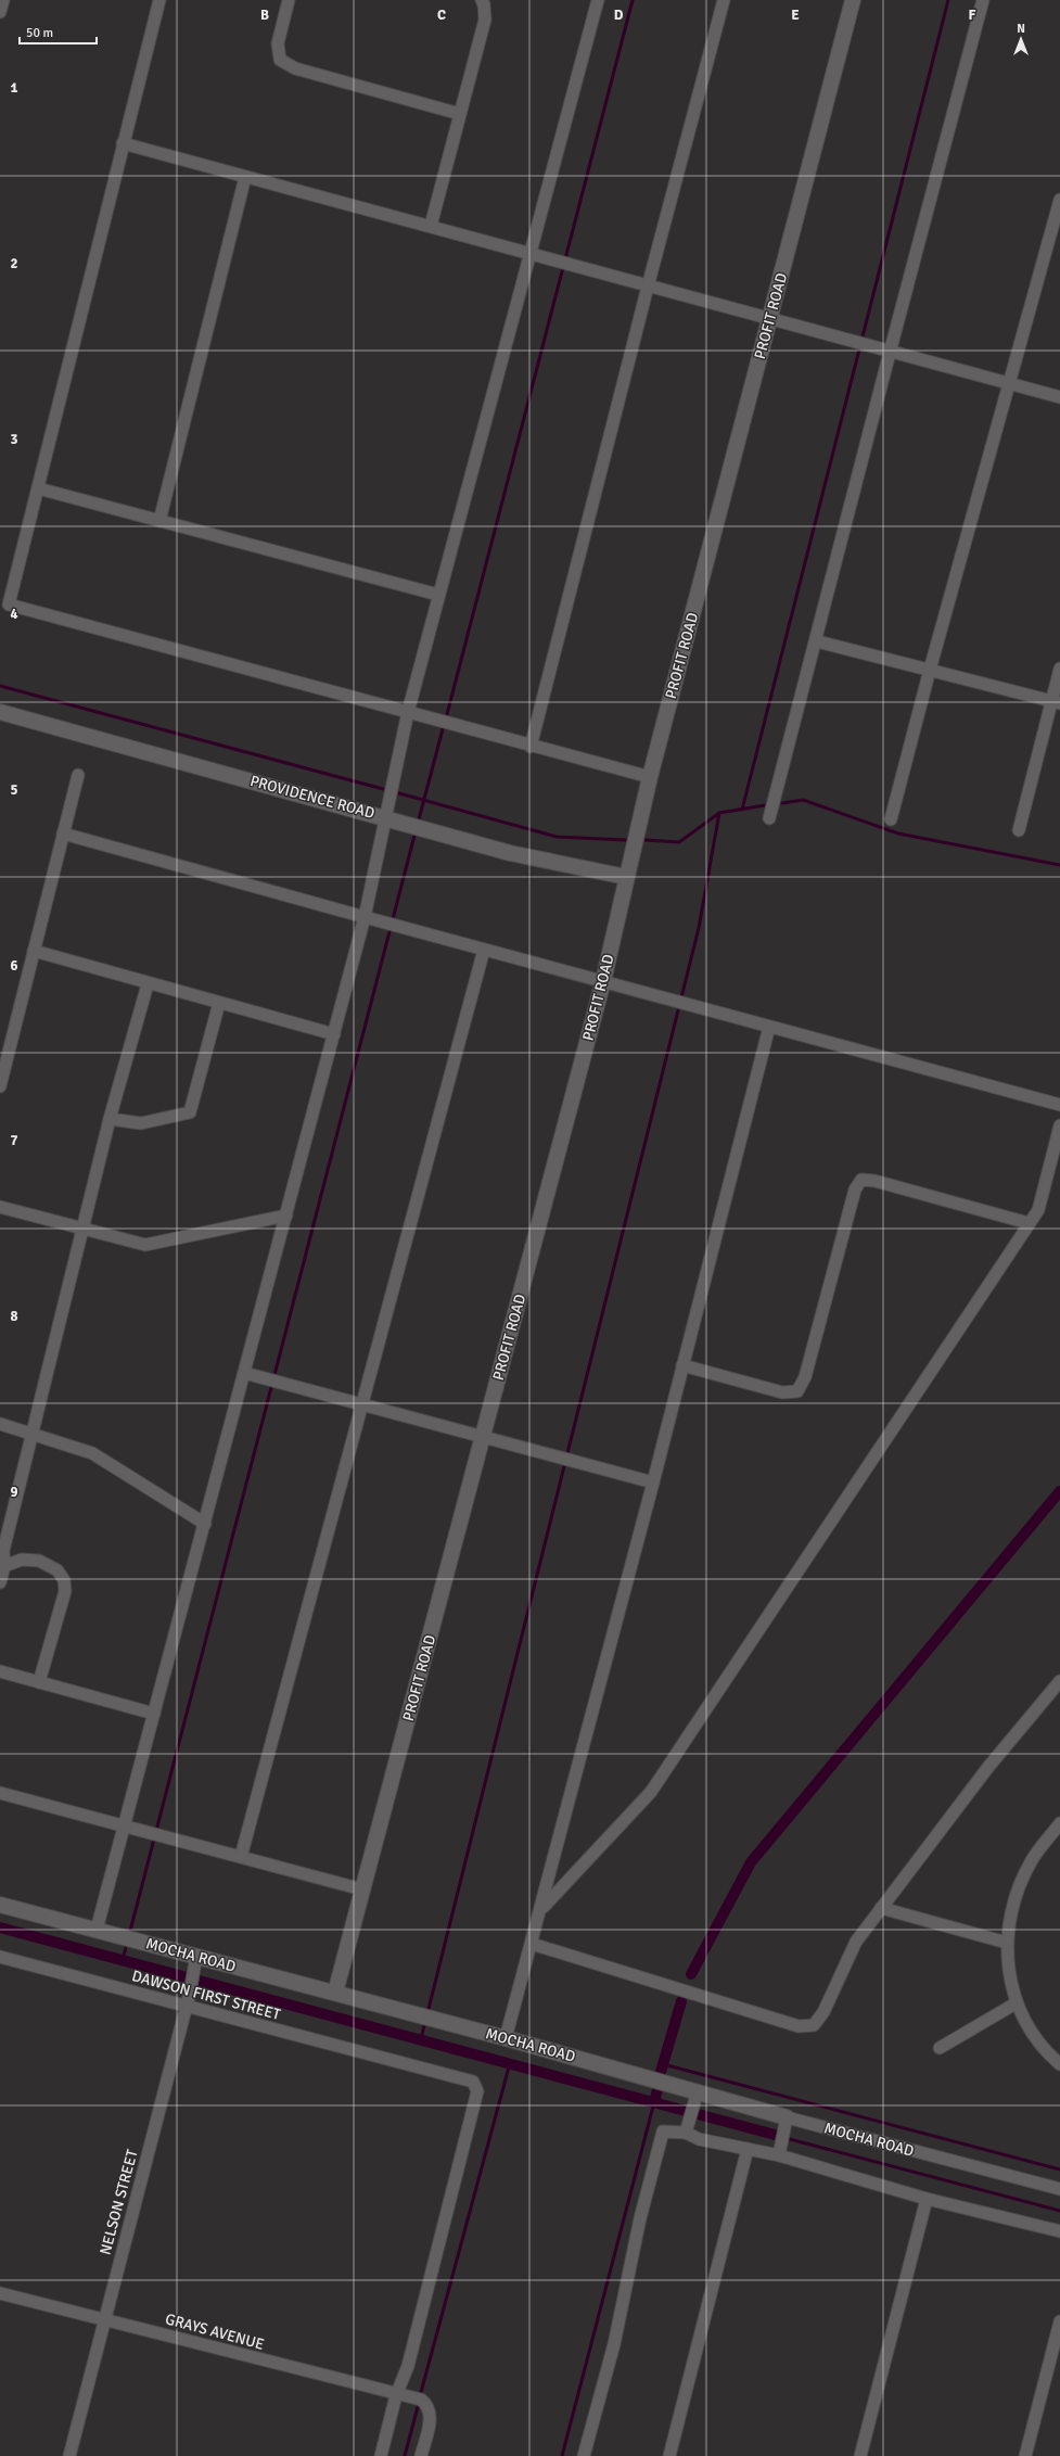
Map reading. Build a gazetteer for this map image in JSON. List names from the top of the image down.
{
  "streets": {
    "street": [
      "PROFIT ROAD",
      "PROVIDENCE ROAD",
      "MOCHA ROAD",
      "DAWSON FIRST STREET",
      "NELSON STREET",
      "GRAYS AVENUE"
    ]
  },
  "crossings": [
    ["PROFIT ROAD", "PROVIDENCE ROAD"],
    ["PROFIT ROAD", "MOCHA ROAD"],
    ["MOCHA ROAD", "NELSON STREET"],
    ["DAWSON FIRST STREET", "NELSON STREET"],
    ["DAWSON FIRST STREET", "GRAYS AVENUE"],
    ["NELSON STREET", "GRAYS AVENUE"]
  ],
  "scale_bar": "50 m",
  "north": "top",
  "grid": {
    "columns": [
      "B",
      "C",
      "D",
      "E",
      "F"
    ],
    "rows": [
      "1",
      "2",
      "3",
      "4",
      "5",
      "6",
      "7",
      "8",
      "9"
    ]
  }
}
